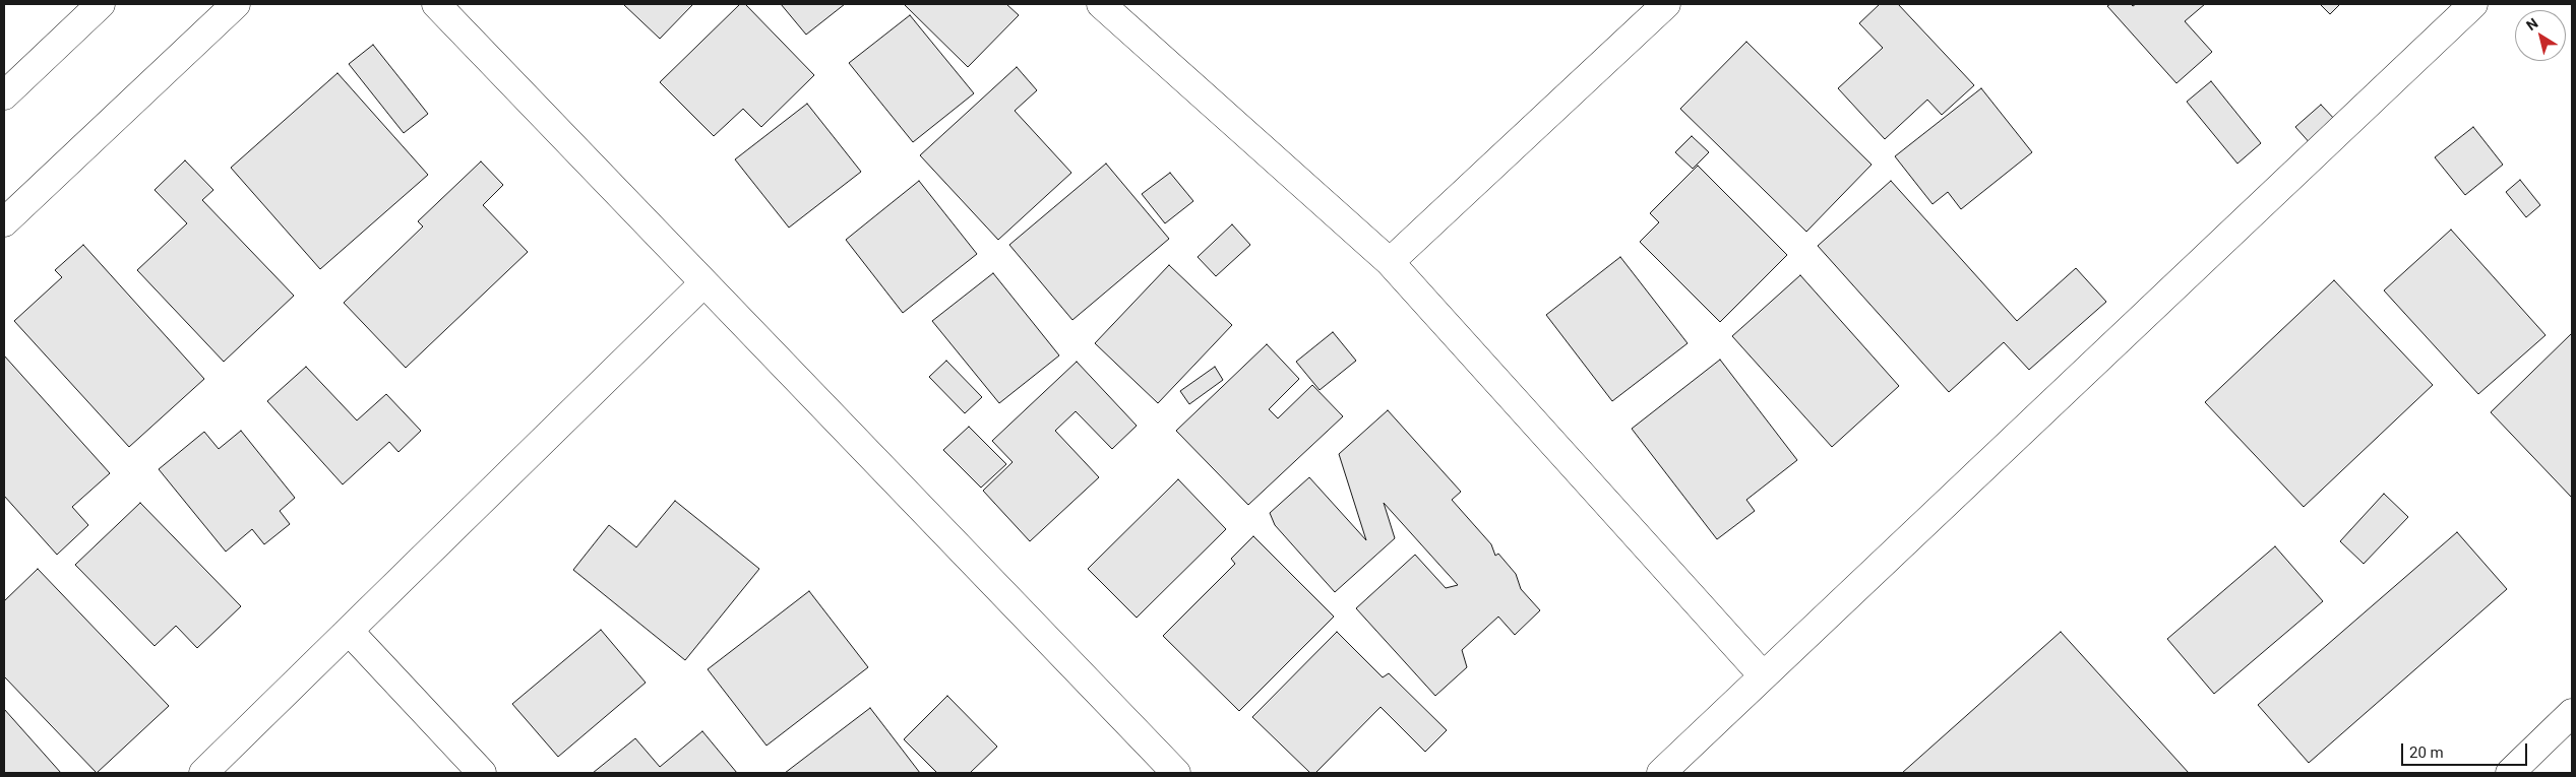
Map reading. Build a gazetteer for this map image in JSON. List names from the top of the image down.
{
  "scale_bar": "20 m",
  "north": "top left"
}
